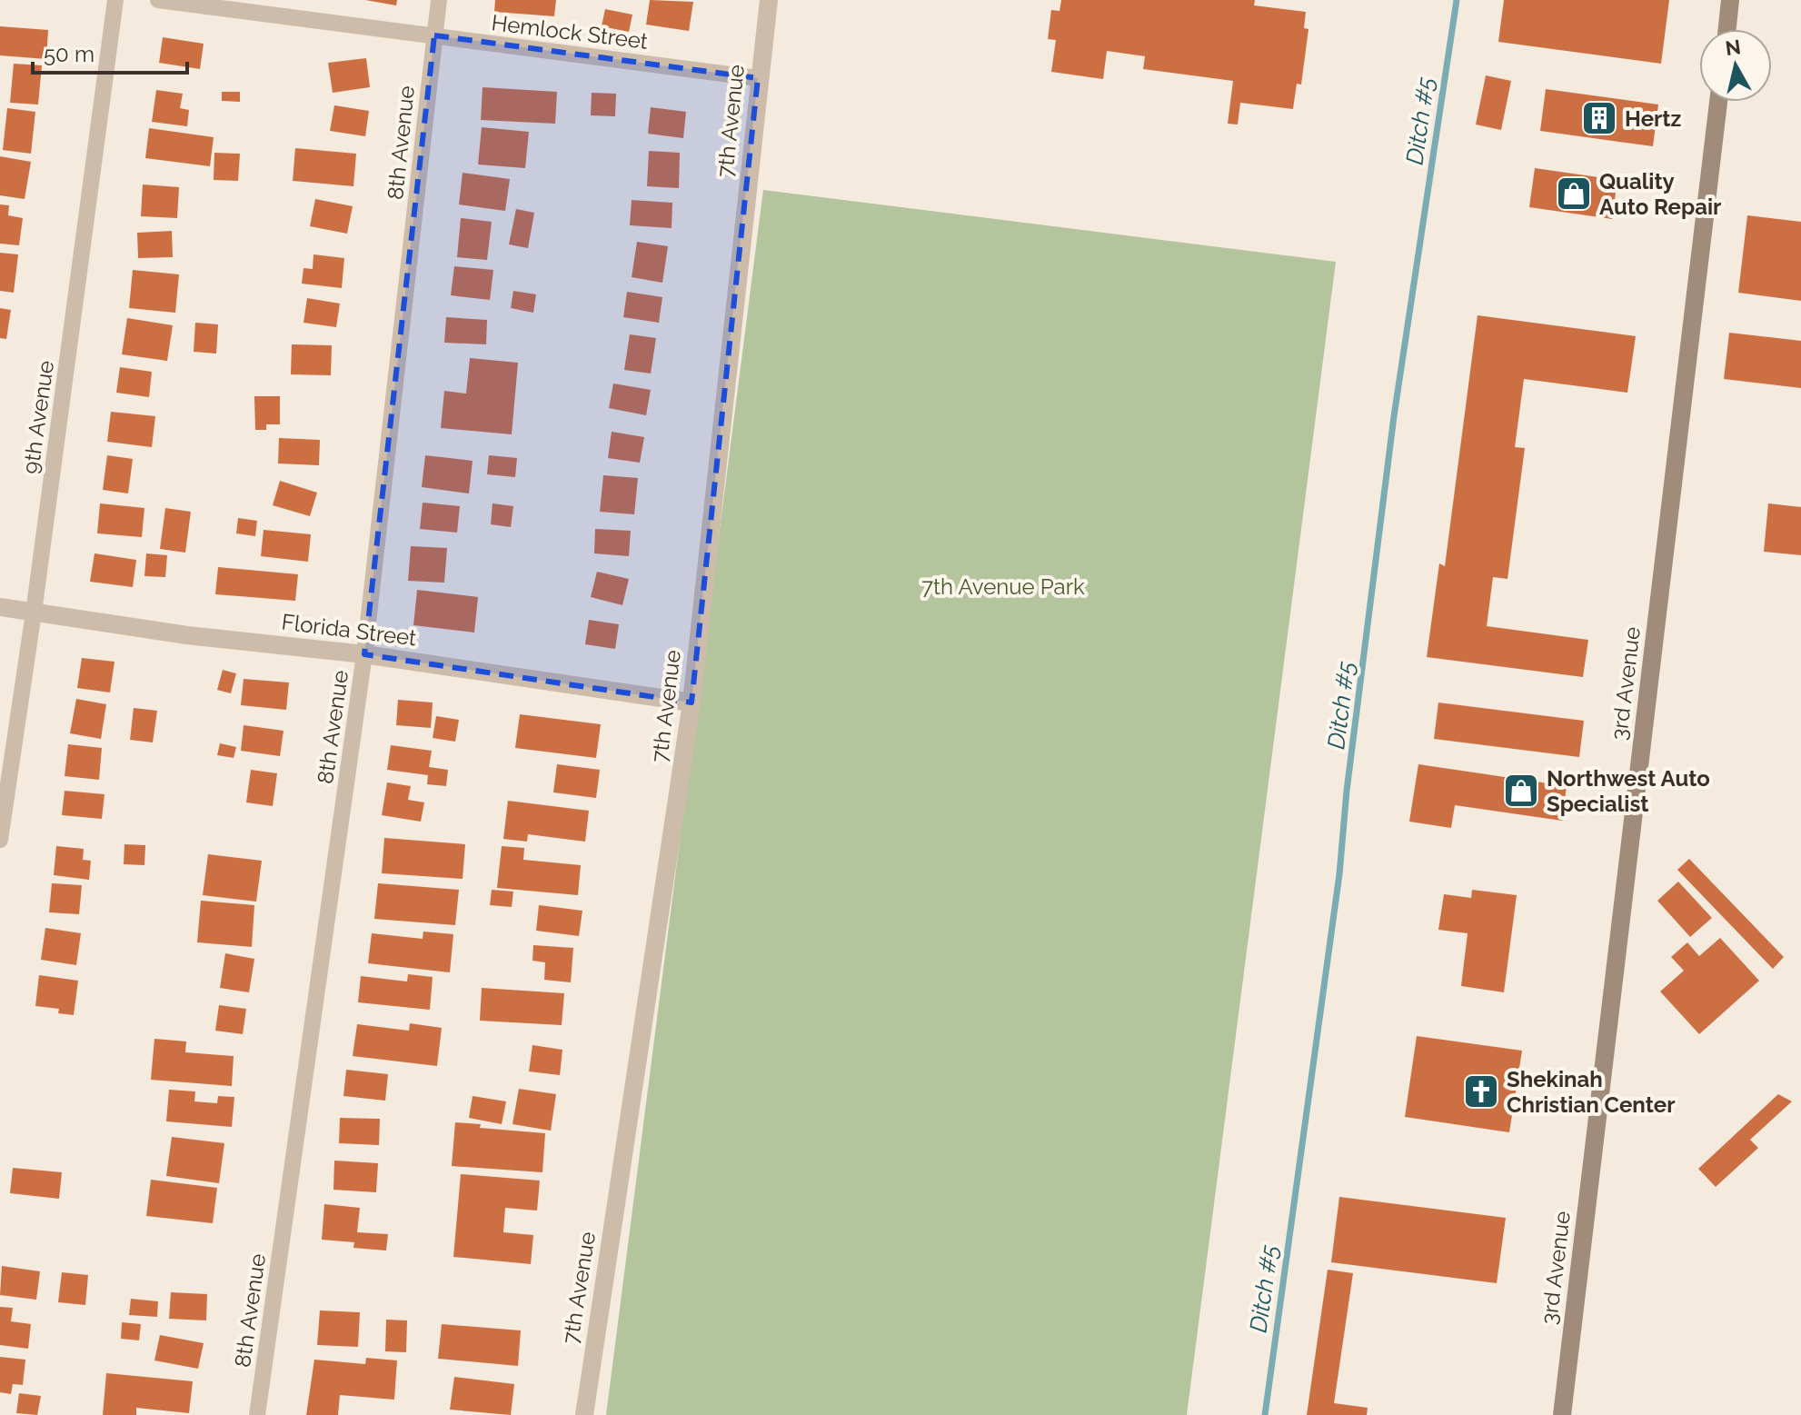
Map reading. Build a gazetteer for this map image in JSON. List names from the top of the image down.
{
  "streets": {
    "main road": ["3rd Avenue"],
    "street": [
      "Hemlock Street",
      "7th Avenue",
      "8th Avenue",
      "9th Avenue",
      "Florida Street"
    ]
  },
  "crossings": [
    ["Hemlock Street", "7th Avenue"],
    ["Hemlock Street", "8th Avenue"],
    ["7th Avenue", "Florida Street"],
    ["8th Avenue", "Florida Street"],
    ["9th Avenue", "Florida Street"]
  ],
  "water": ["Ditch #5"],
  "parks": ["7th Avenue Park"],
  "places": {
    "building": ["Hertz"],
    "shop": ["Quality Auto Repair", "Northwest Auto Specialist"],
    "church": ["Shekinah Christian Center"]
  },
  "scale_bar": "50 m",
  "north": "top"
}
